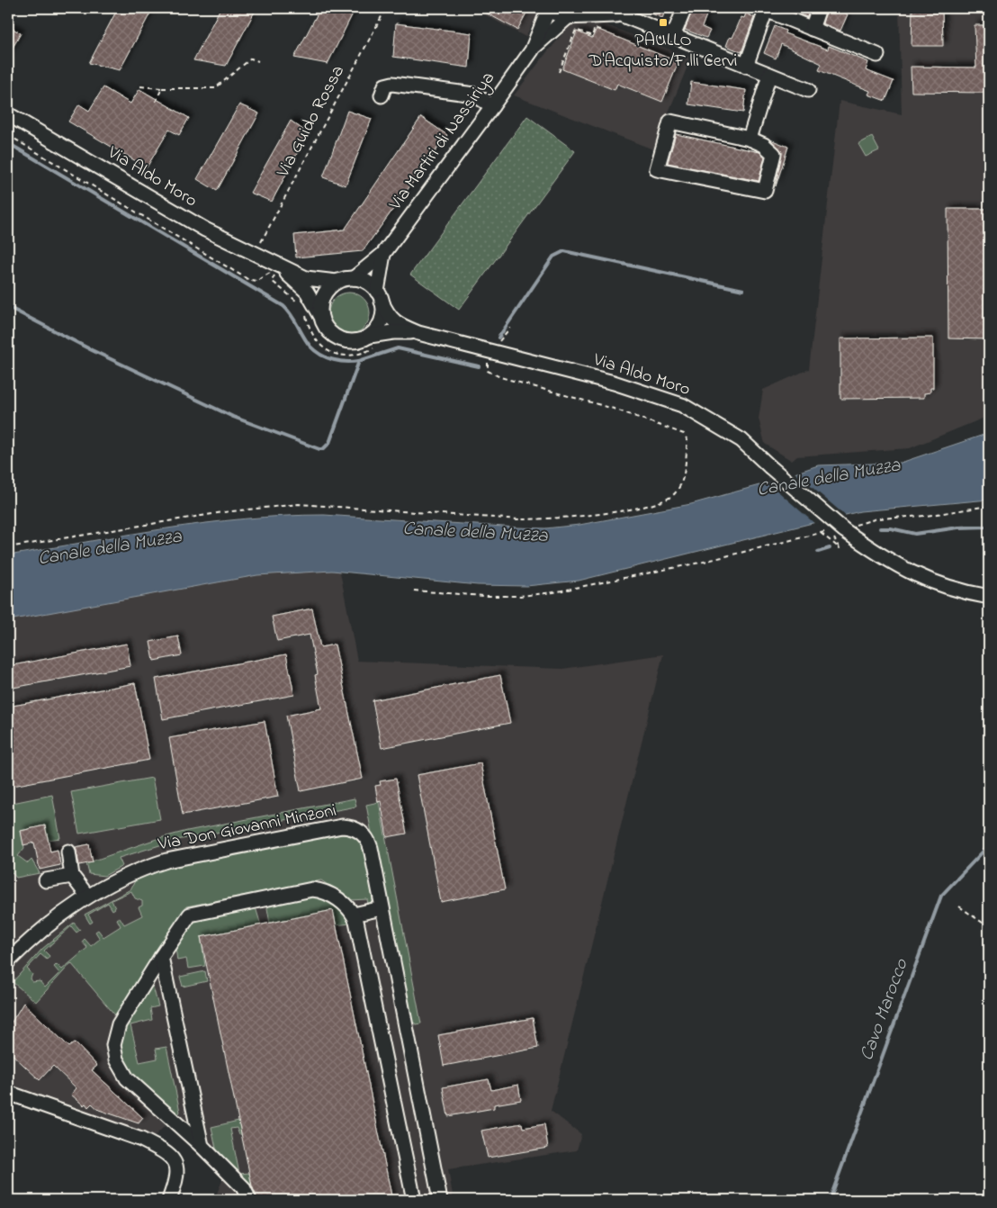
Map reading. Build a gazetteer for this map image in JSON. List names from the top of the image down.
{
  "streets": {
    "street": ["Via Martiri di Nassiriya", "Via Aldo Moro", "Via Don Giovanni Minzoni"],
    "path": ["Via Guido Rossa"]
  },
  "crossings": [
    ["Via Martiri di Nassiriya", "Via Aldo Moro"]
  ],
  "water": ["Canale della Muzza", "Cavo Marocco"],
  "places": {
    "transit": ["PAULLO D'Acquisto/F.lli Cervi"]
  }
}
